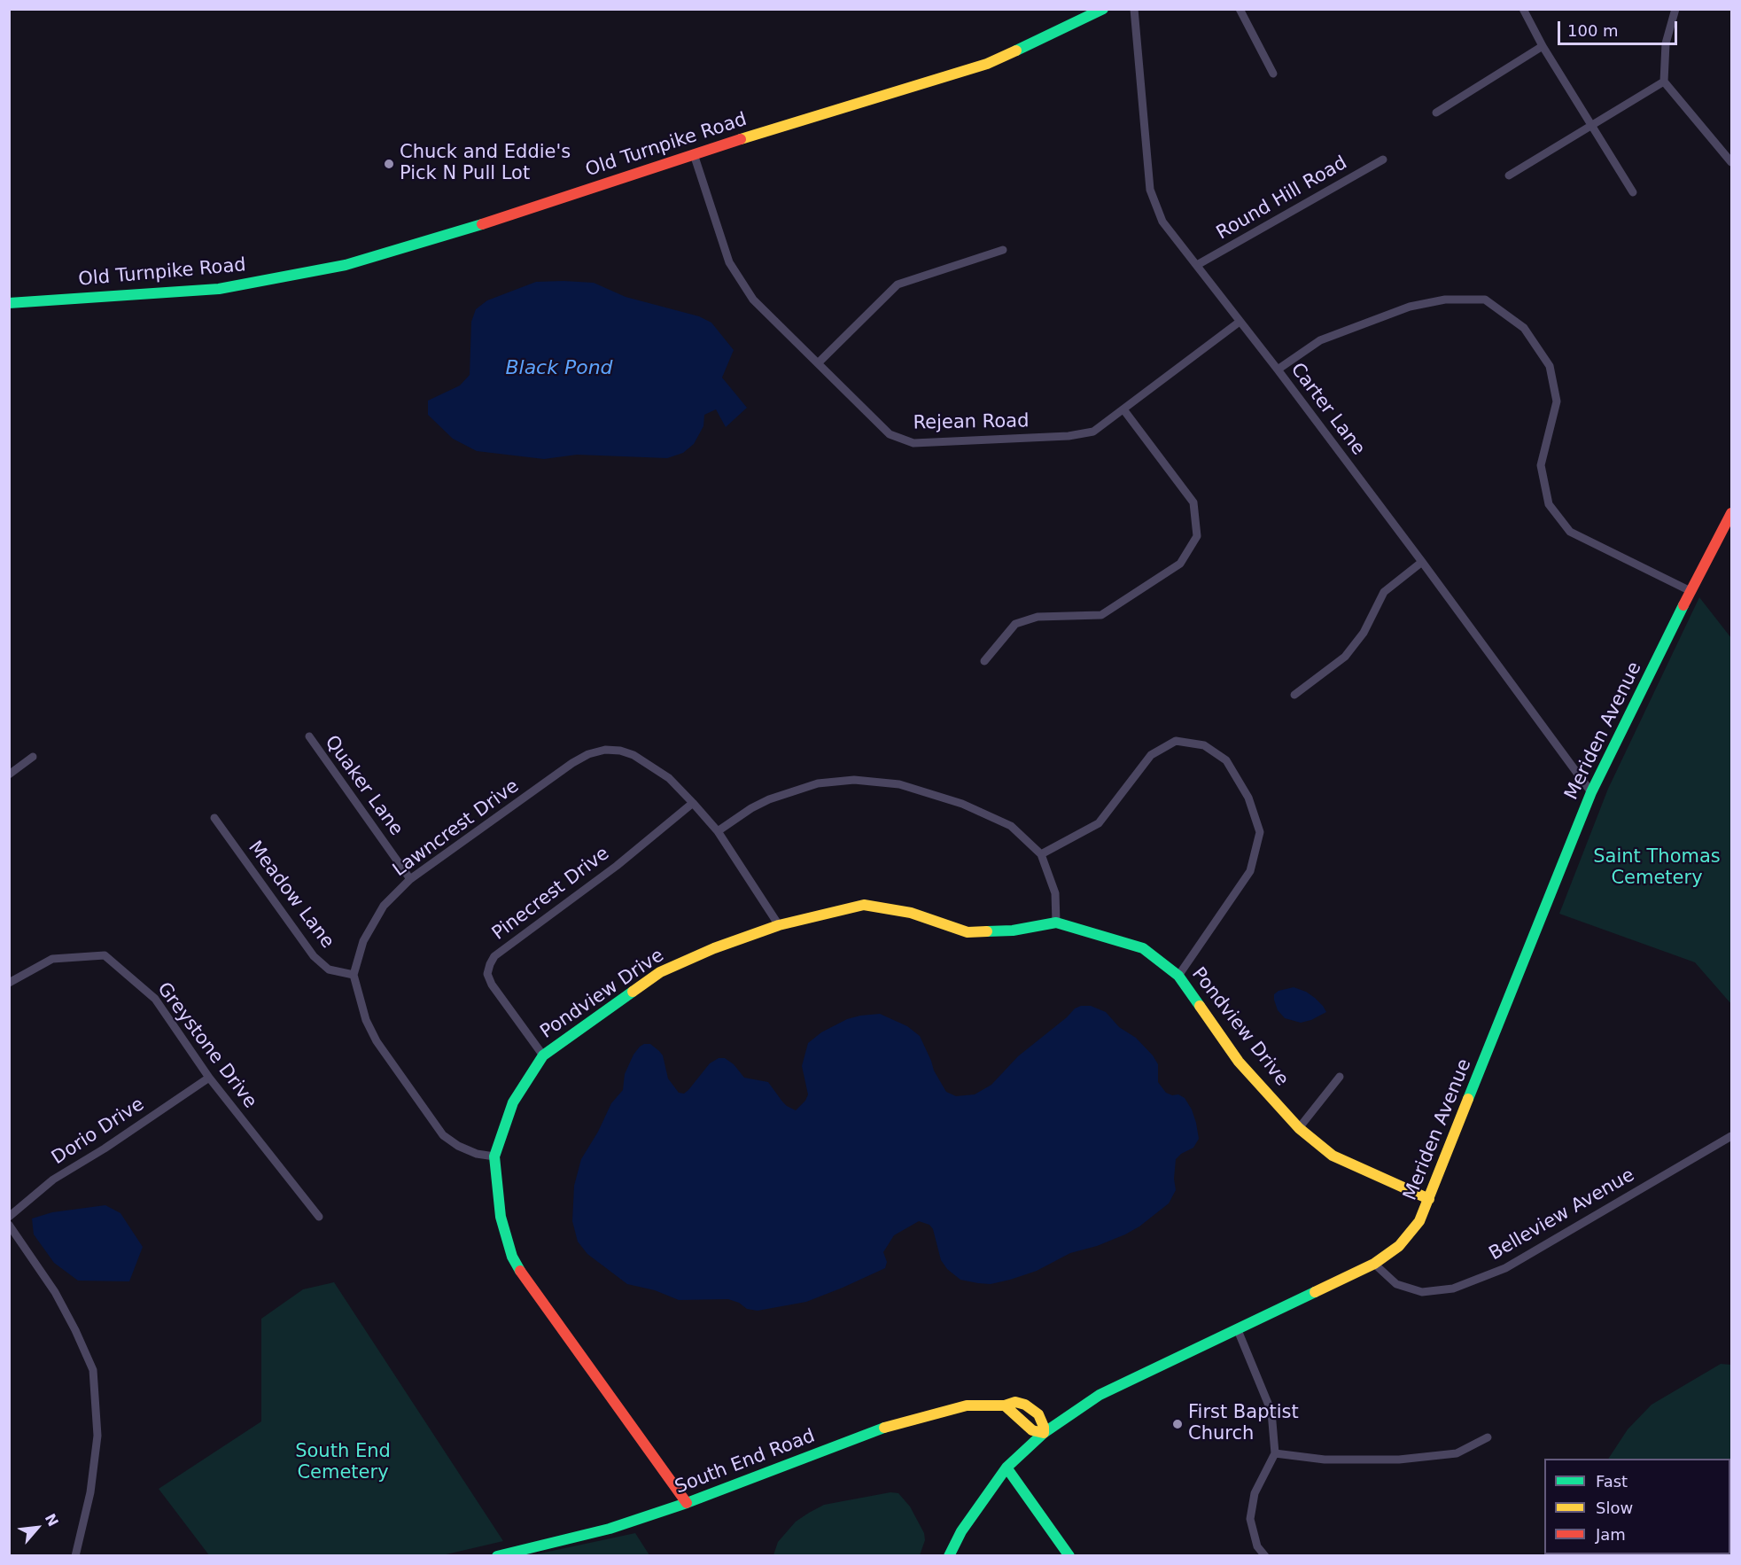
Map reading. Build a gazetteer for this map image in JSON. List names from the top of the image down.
{
  "streets": {
    "main road": [
      "Old Turnpike Road",
      "Meriden Avenue",
      "Pondview Drive",
      "South End Road"
    ],
    "street": [
      "Round Hill Road",
      "Carter Lane",
      "Rejean Road",
      "Quaker Lane",
      "Lawncrest Drive",
      "Pinecrest Drive",
      "Meadow Lane",
      "Greystone Drive",
      "Dorio Drive",
      "Belleview Avenue"
    ]
  },
  "crossings": [
    ["Old Turnpike Road", "Rejean Road"],
    ["Round Hill Road", "Carter Lane"],
    ["Carter Lane", "Rejean Road"],
    ["Carter Lane", "Meriden Avenue"],
    ["Meriden Avenue", "Pondview Drive"],
    ["Meriden Avenue", "Belleview Avenue"],
    ["Meriden Avenue", "South End Road"],
    ["Quaker Lane", "Lawncrest Drive"],
    ["Lawncrest Drive", "Pinecrest Drive"],
    ["Lawncrest Drive", "Meadow Lane"],
    ["Lawncrest Drive", "Pondview Drive"],
    ["Pinecrest Drive", "Pondview Drive"],
    ["Pondview Drive", "South End Road"],
    ["Greystone Drive", "Dorio Drive"]
  ],
  "water": ["Black Pond"],
  "parks": ["Saint Thomas Cemetery", "South End Cemetery"],
  "places": ["Chuck and Eddie's Pick N Pull Lot", "First Baptist Church"],
  "legend": ["Fast", "Slow", "Jam"],
  "scale_bar": "100 m",
  "north": "top right"
}
